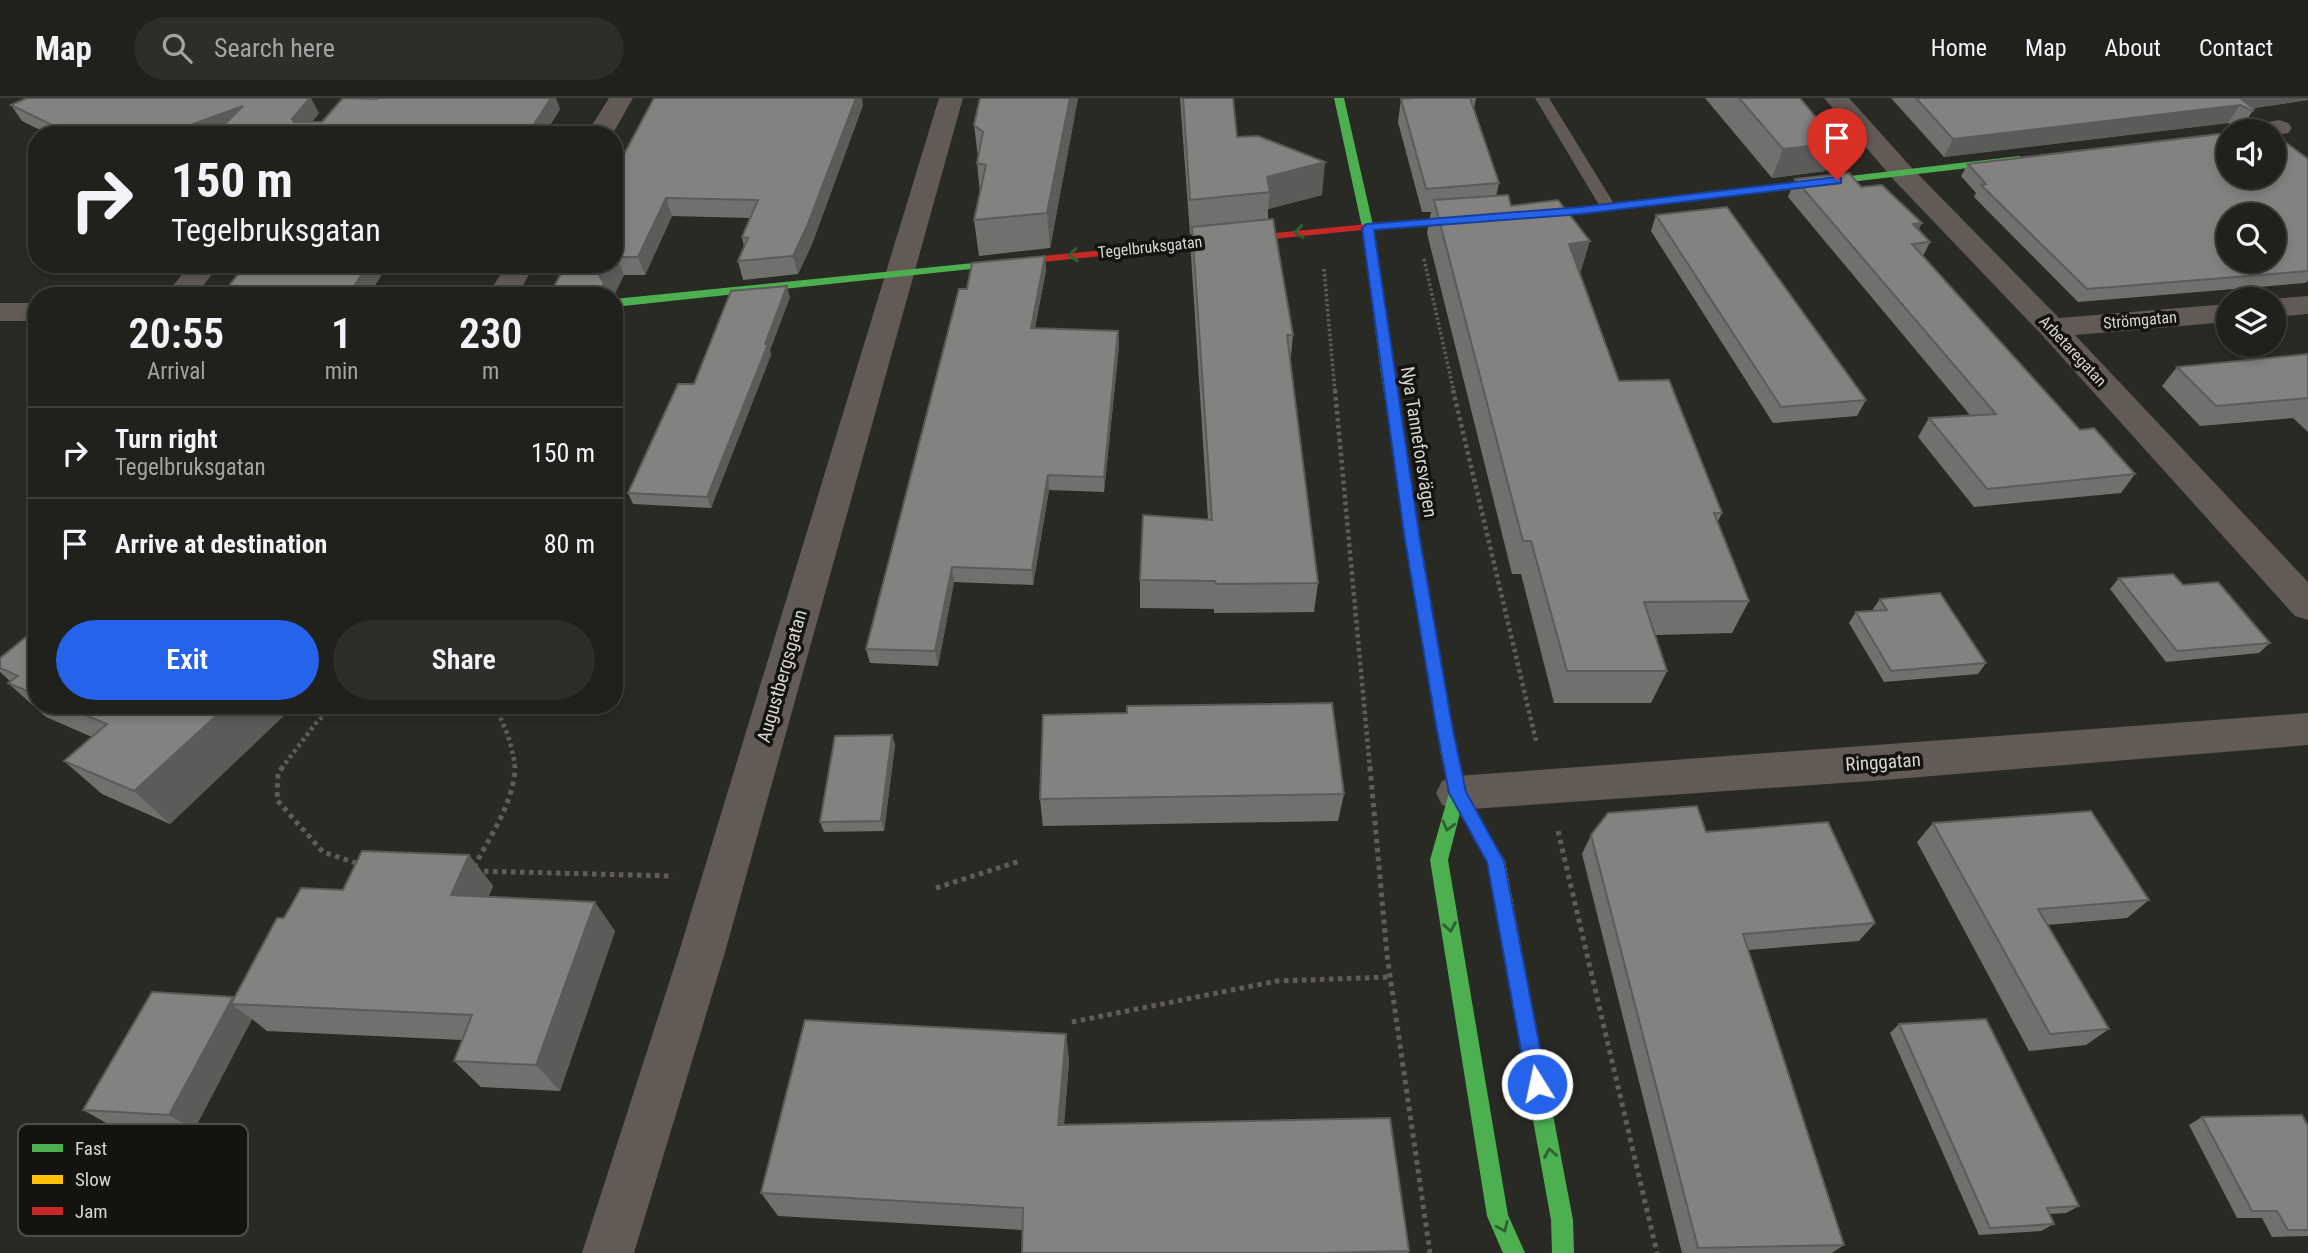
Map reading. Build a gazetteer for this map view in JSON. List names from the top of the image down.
{
  "streets": {
    "main road": ["Tegelbruksgatan", "Nya Tanneforsvägen"],
    "street": [
      "Strömgatan",
      "Arbetaregatan",
      "Augustbergsgatan",
      "Ringgatan"
    ]
  },
  "crossings": [
    ["Tegelbruksgatan", "Arbetaregatan"],
    ["Tegelbruksgatan", "Nya Tanneforsvägen"],
    ["Tegelbruksgatan", "Augustbergsgatan"],
    ["Strömgatan", "Arbetaregatan"],
    ["Nya Tanneforsvägen", "Ringgatan"]
  ],
  "legend": ["Fast", "Slow", "Jam"],
  "page": {
    "header": "Map",
    "search": "Search here",
    "nav": [
      "Home",
      "Map",
      "About",
      "Contact"
    ],
    "turn": ["150 m", "Tegelbruksgatan"],
    "eta": [
      "20:55",
      "Arrival",
      "1",
      "min",
      "230",
      "m"
    ],
    "list": [
      {
        "name": "Turn right",
        "note": "Tegelbruksgatan",
        "value": "150 m"
      },
      {
        "name": "Arrive at destination",
        "value": "80 m"
      }
    ],
    "buttons": ["Exit", "Share"]
  }
}
